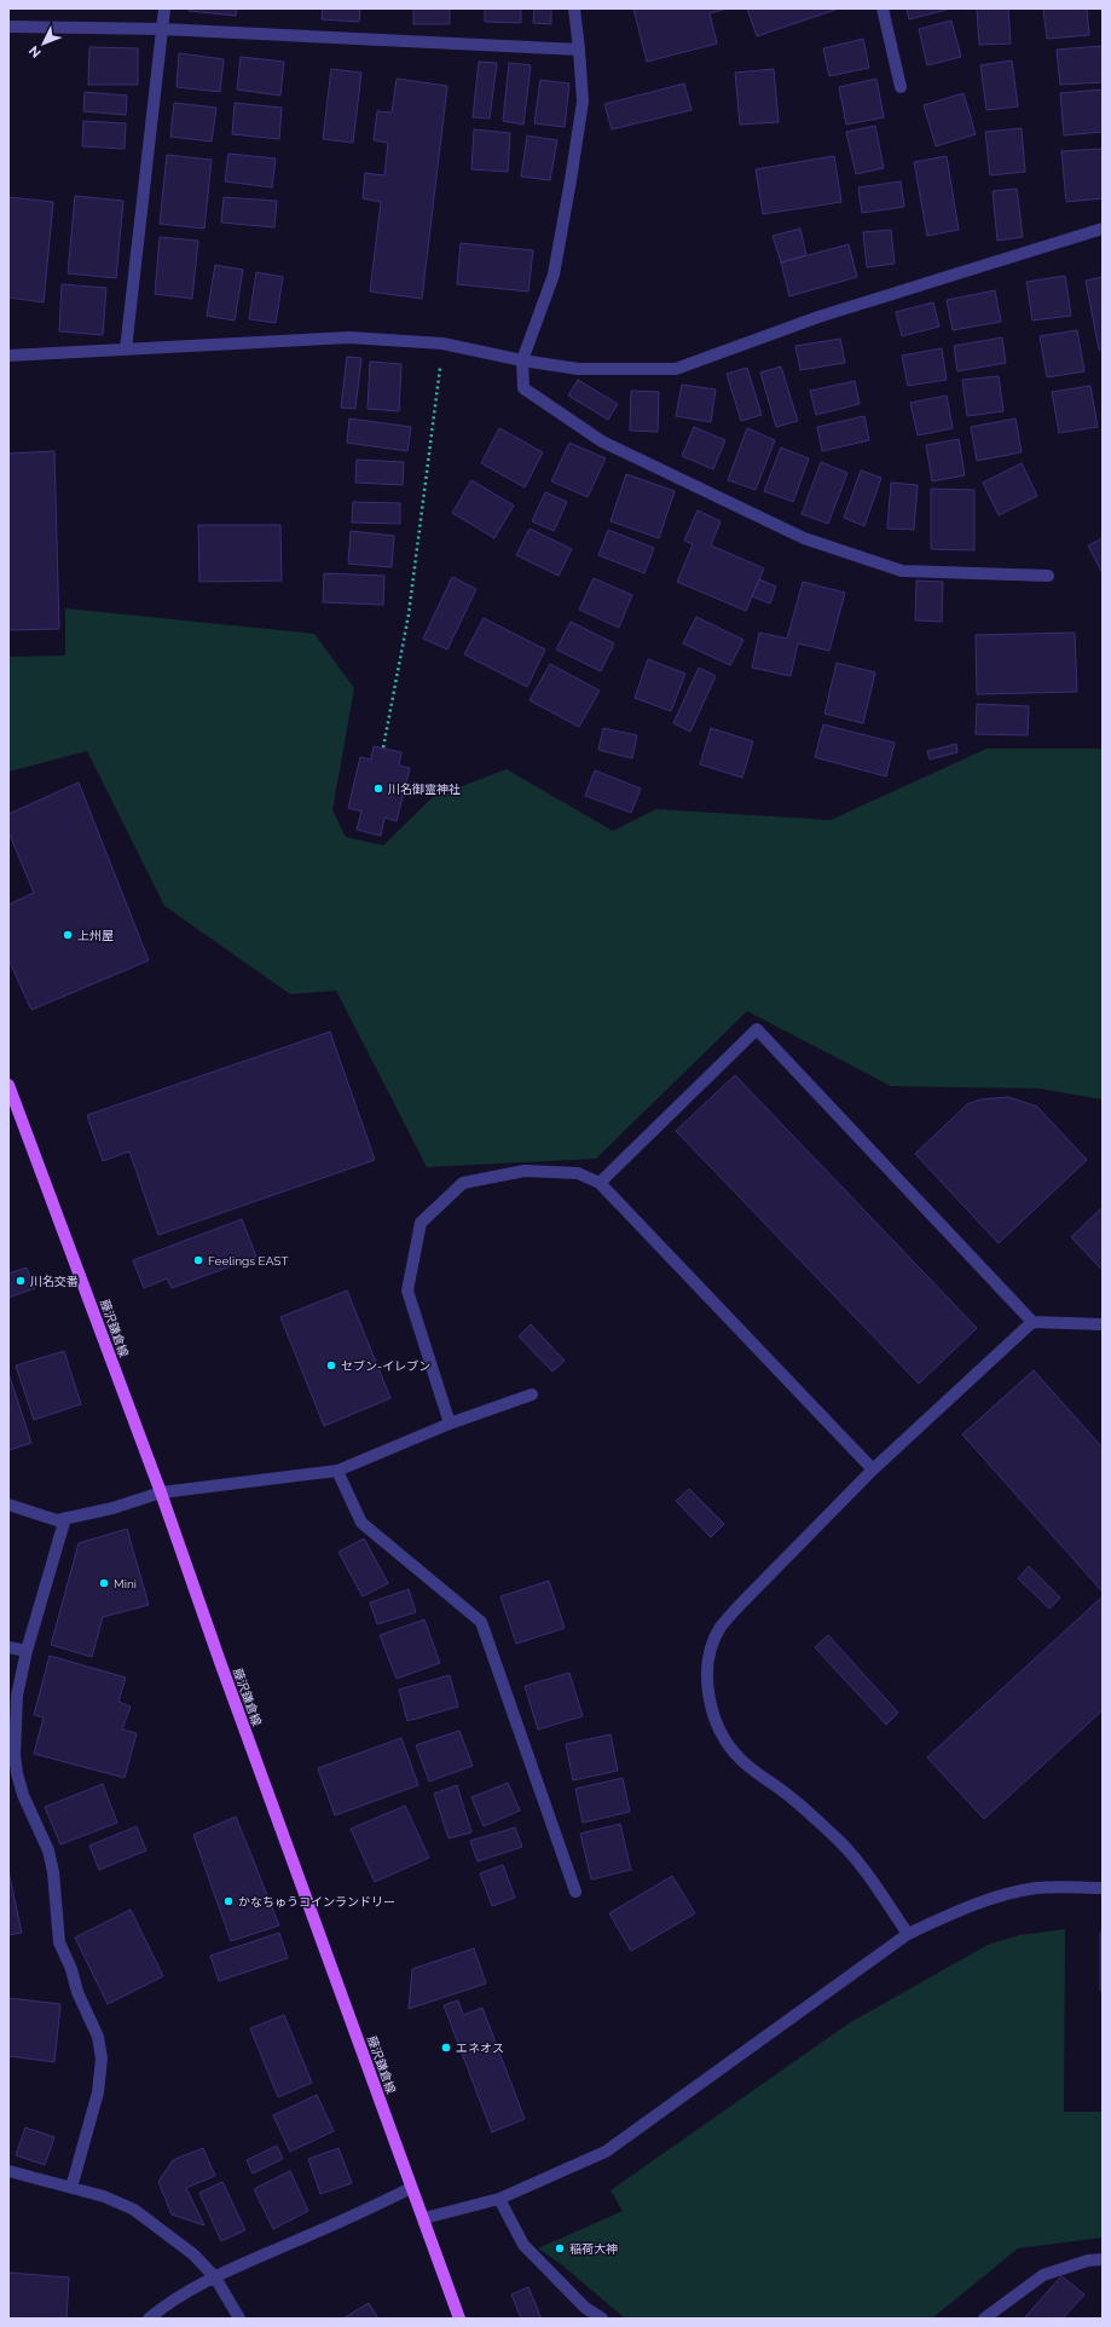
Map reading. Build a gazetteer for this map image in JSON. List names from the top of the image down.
{
  "streets": {
    "main road": ["藤沢鎌倉線"]
  },
  "places": [
    "川名御霊神社",
    "上州屋",
    "Feelings EAST",
    "川名交番",
    "セブン-イレブン",
    "Mini",
    "かなちゅうコインランドリー",
    "エネオス",
    "稲荷大神"
  ],
  "north": "bottom left"
}
